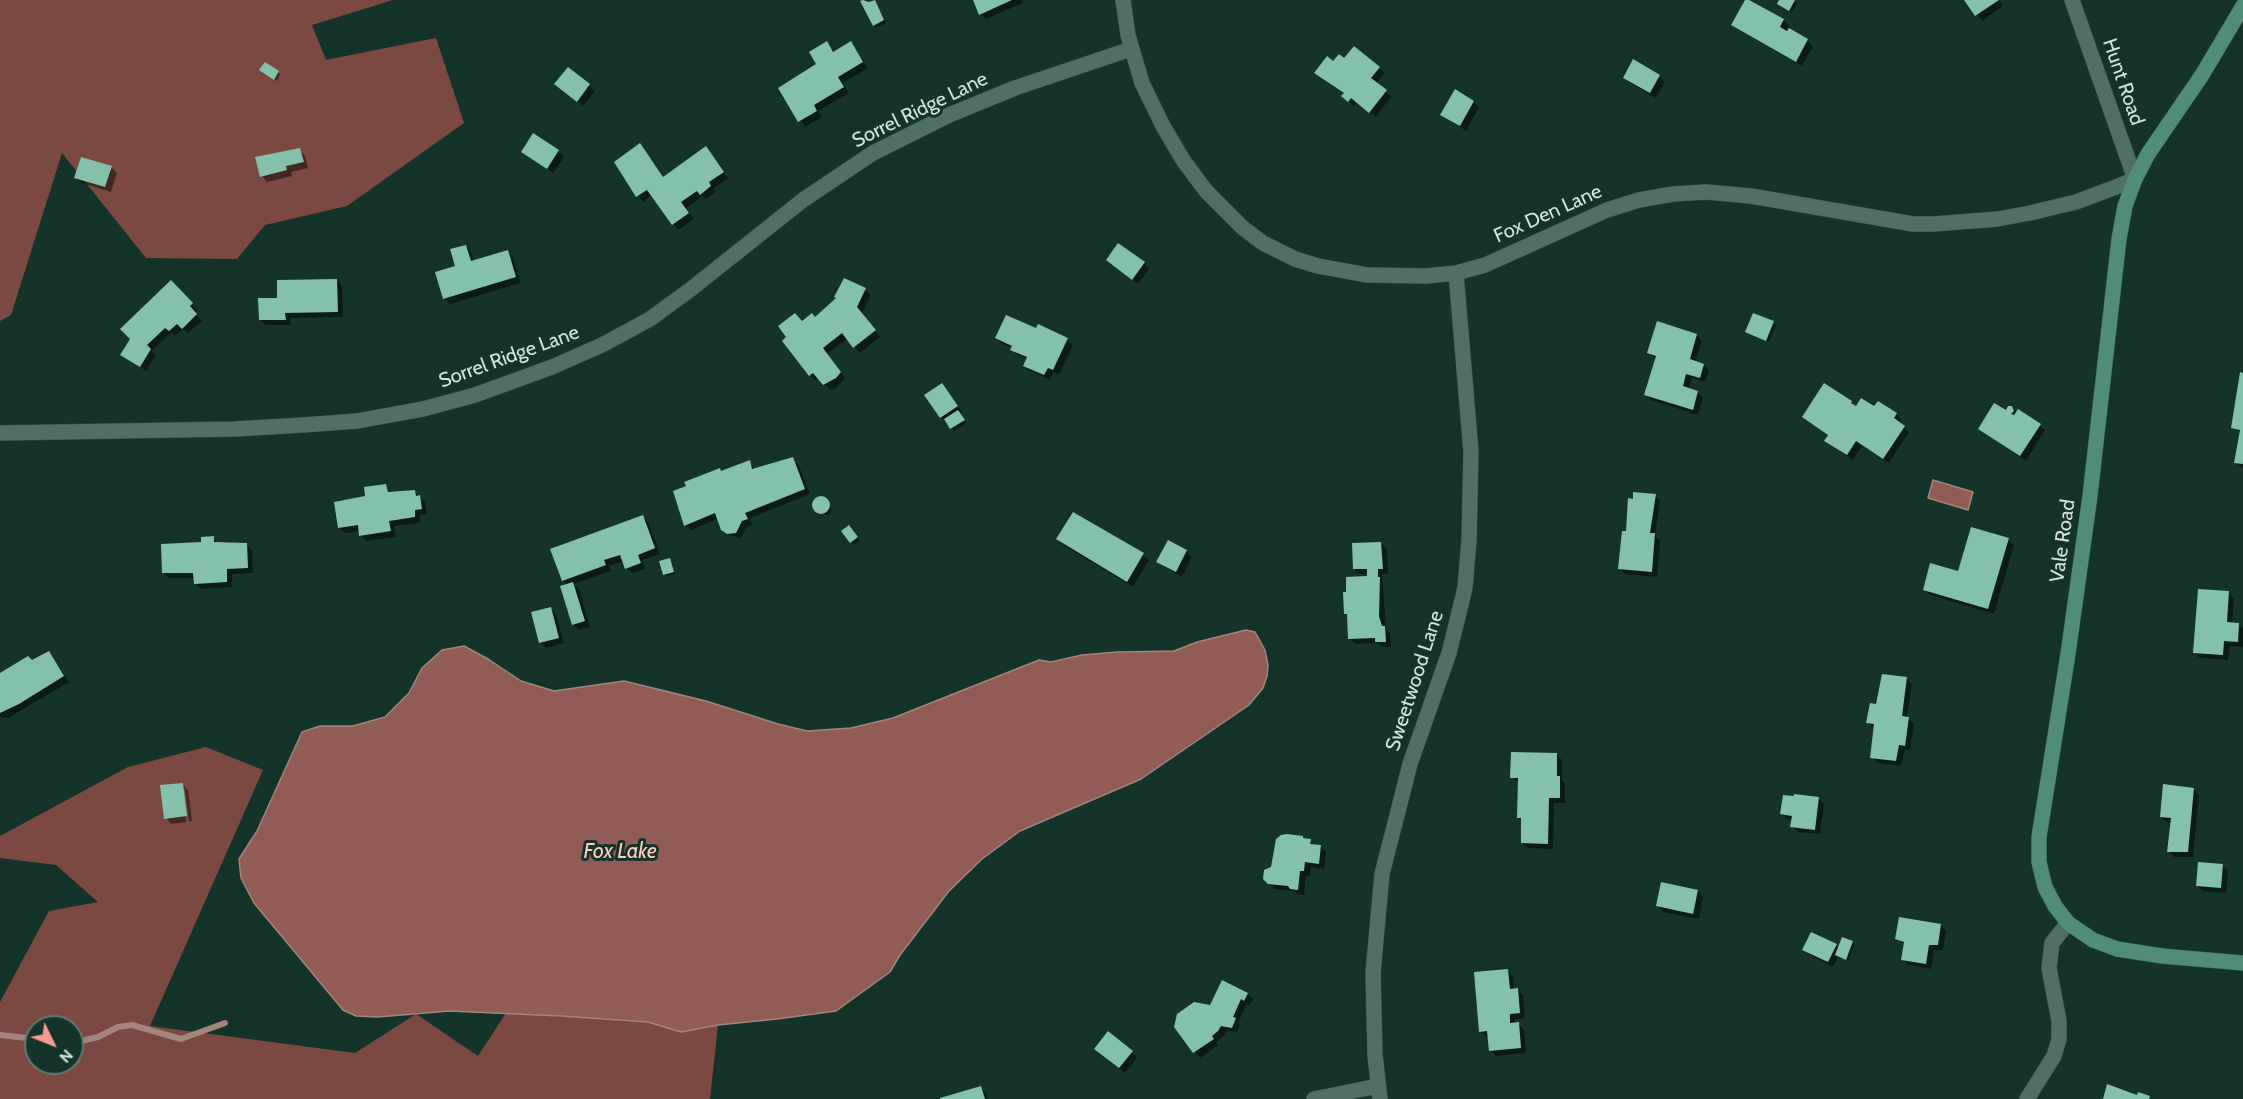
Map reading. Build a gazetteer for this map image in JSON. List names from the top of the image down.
{
  "streets": {
    "main road": ["Vale Road"],
    "street": [
      "Hunt Road",
      "Sorrel Ridge Lane",
      "Fox Den Lane",
      "Sweetwood Lane"
    ]
  },
  "crossings": [
    ["Hunt Road", "Fox Den Lane"],
    ["Hunt Road", "Vale Road"],
    ["Sorrel Ridge Lane", "Fox Den Lane"],
    ["Fox Den Lane", "Vale Road"],
    ["Fox Den Lane", "Sweetwood Lane"]
  ],
  "water": ["Fox Lake"],
  "north": "bottom right"
}
